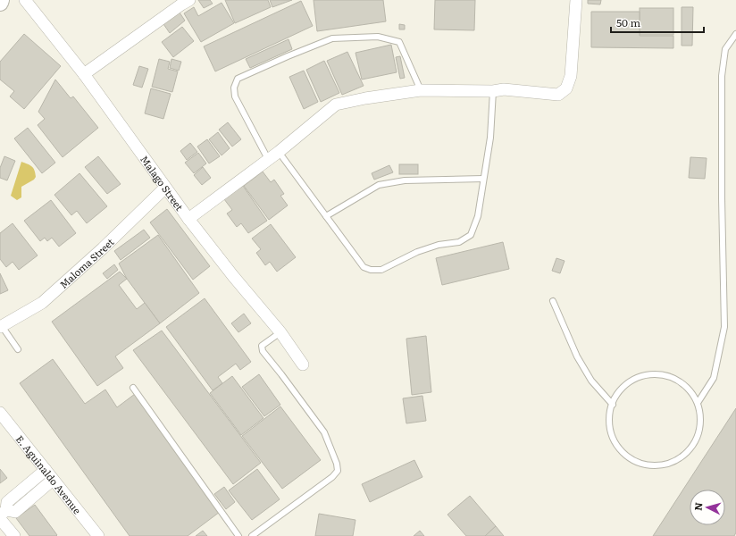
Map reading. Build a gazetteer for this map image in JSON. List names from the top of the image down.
{
  "streets": {
    "street": ["Malago Street", "Maloma Street", "E. Aguinaldo Avenue"]
  },
  "crossings": [
    ["Malago Street", "Maloma Street"]
  ],
  "scale_bar": "50 m",
  "north": "left"
}
